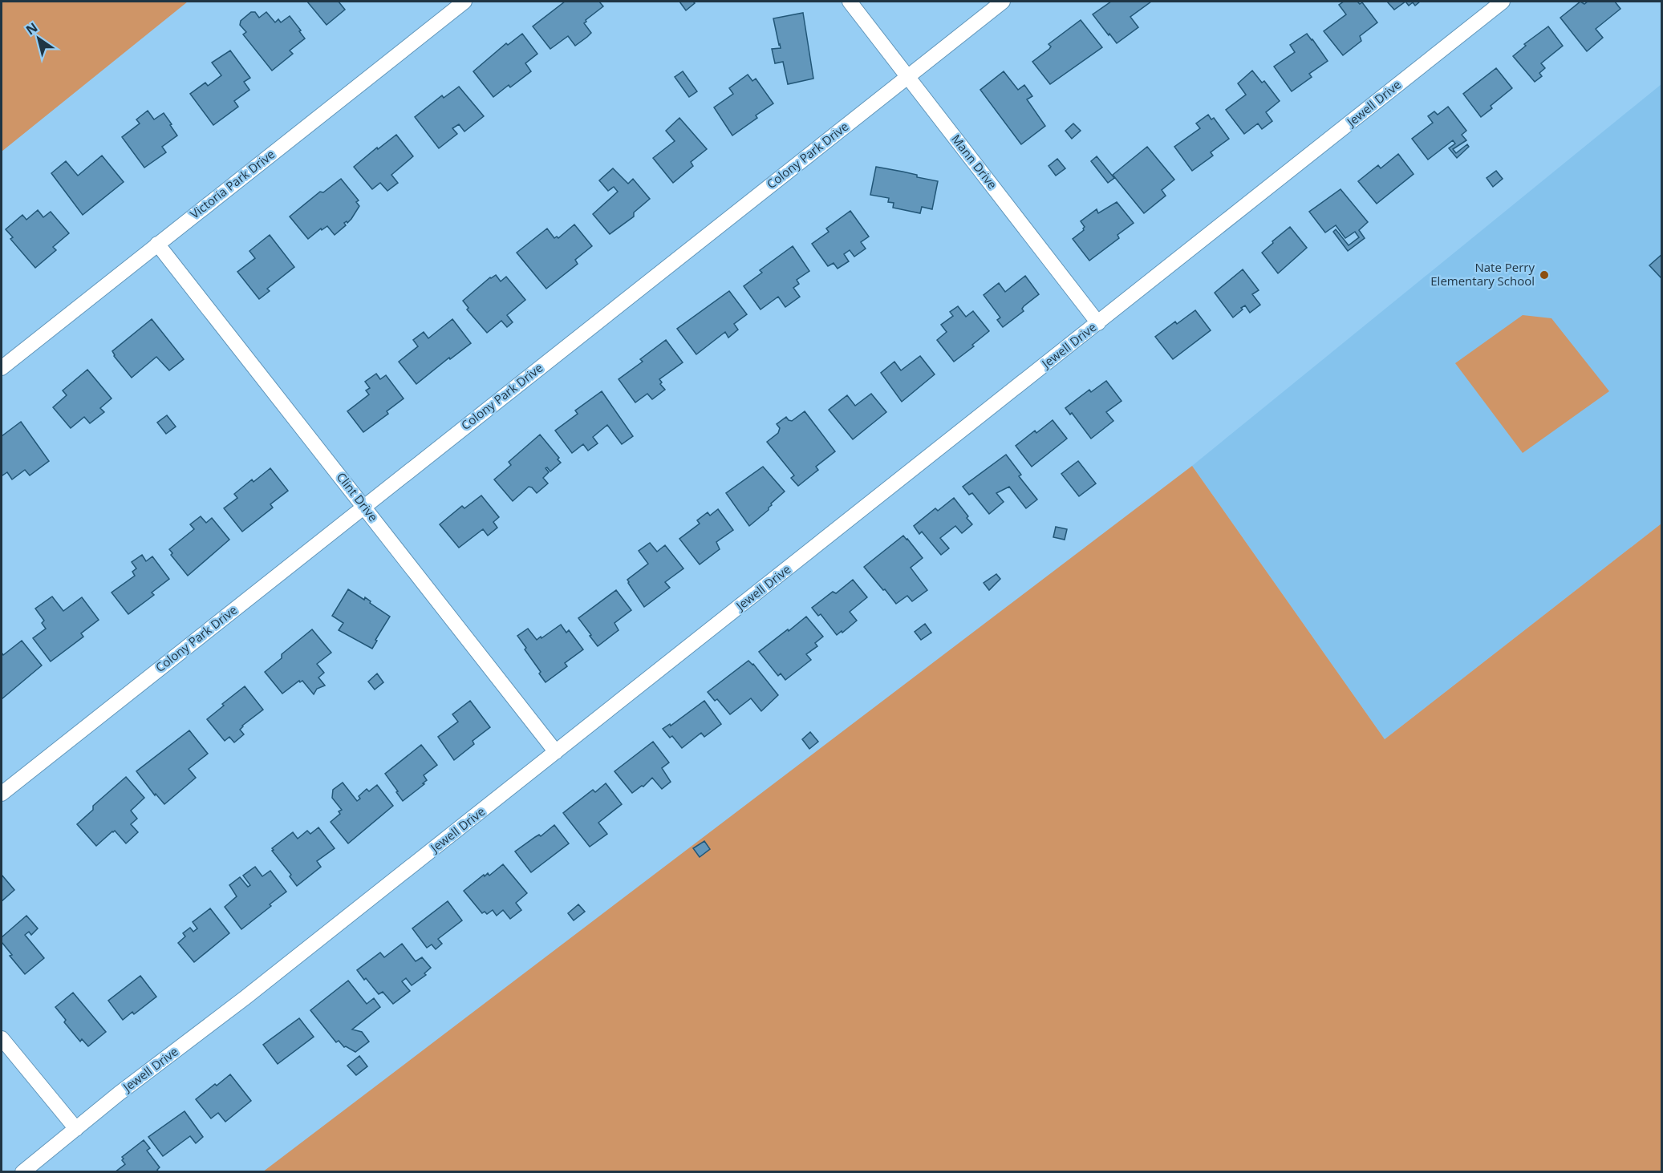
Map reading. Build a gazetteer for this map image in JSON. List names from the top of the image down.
{
  "streets": {
    "street": [
      "Jewell Drive",
      "Colony Park Drive",
      "Mann Drive",
      "Victoria Park Drive",
      "Clint Drive"
    ]
  },
  "crossings": [
    ["Jewell Drive", "Mann Drive"],
    ["Jewell Drive", "Clint Drive"],
    ["Colony Park Drive", "Mann Drive"],
    ["Colony Park Drive", "Clint Drive"],
    ["Victoria Park Drive", "Clint Drive"]
  ],
  "places": ["Nate Perry Elementary School"],
  "north": "top left"
}
